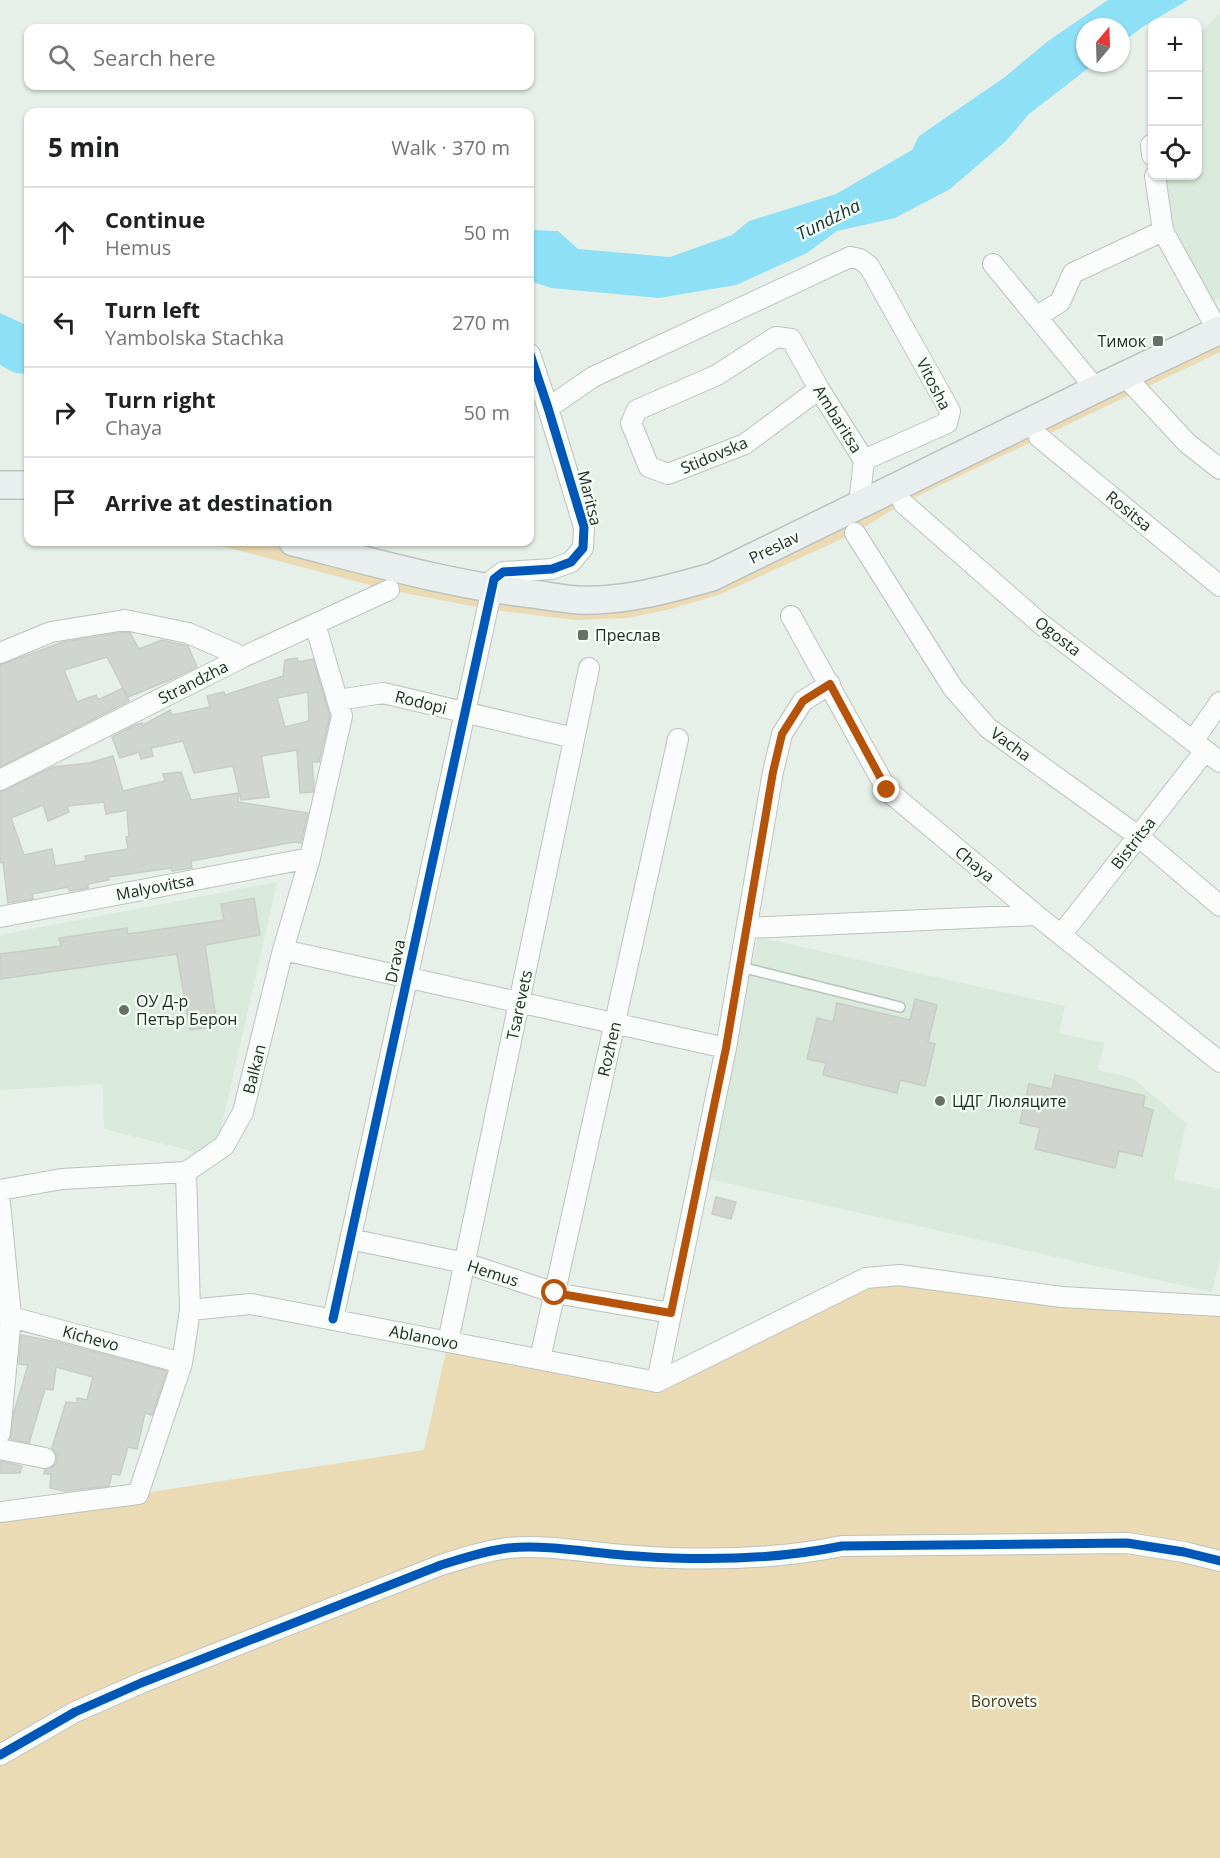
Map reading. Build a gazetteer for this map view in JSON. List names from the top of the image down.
{
  "streets": {
    "main road": ["Preslav"],
    "street": [
      "Vitosha",
      "Ambaritsa",
      "Stidovska",
      "Maritsa",
      "Rositsa",
      "Ogosta",
      "Strandzha",
      "Rodopi",
      "Vacha",
      "Bistritsa",
      "Chaya",
      "Malyovitsa",
      "Drava",
      "Tsarevets",
      "Rozhen",
      "Balkan",
      "Hemus",
      "Ablanovo",
      "Kichevo"
    ]
  },
  "crossings": [
    ["Vitosha", "Ambaritsa"],
    ["Vitosha", "Maritsa"],
    ["Ambaritsa", "Stidovska"],
    ["Ambaritsa", "Preslav"],
    ["Maritsa", "Preslav"],
    ["Maritsa", "Drava"],
    ["Preslav", "Drava"],
    ["Ogosta", "Bistritsa"],
    ["Strandzha", "Balkan"],
    ["Rodopi", "Drava"],
    ["Rodopi", "Tsarevets"],
    ["Rodopi", "Balkan"],
    ["Vacha", "Bistritsa"],
    ["Bistritsa", "Chaya"],
    ["Malyovitsa", "Balkan"],
    ["Drava", "Hemus"],
    ["Drava", "Ablanovo"],
    ["Tsarevets", "Hemus"],
    ["Tsarevets", "Ablanovo"],
    ["Rozhen", "Hemus"],
    ["Rozhen", "Ablanovo"]
  ],
  "water": ["Tundzha"],
  "parks": ["Borovets"],
  "places": {
    "transit": ["Тимок", "Преслав"],
    "other": ["ОУ Д-р Петър Берон", "ЦДГ Люляците"]
  },
  "north": "top",
  "page": {
    "map_buttons": ["+", "−"],
    "search": "Search here",
    "heading": ["5 min", "Walk · 370 m"],
    "list": [
      ["Continue", "Hemus", "50 m"],
      ["Turn left", "Yambolska Stachka", "270 m"],
      ["Turn right", "Chaya", "50 m"],
      "Arrive at destination"
    ]
  }
}
